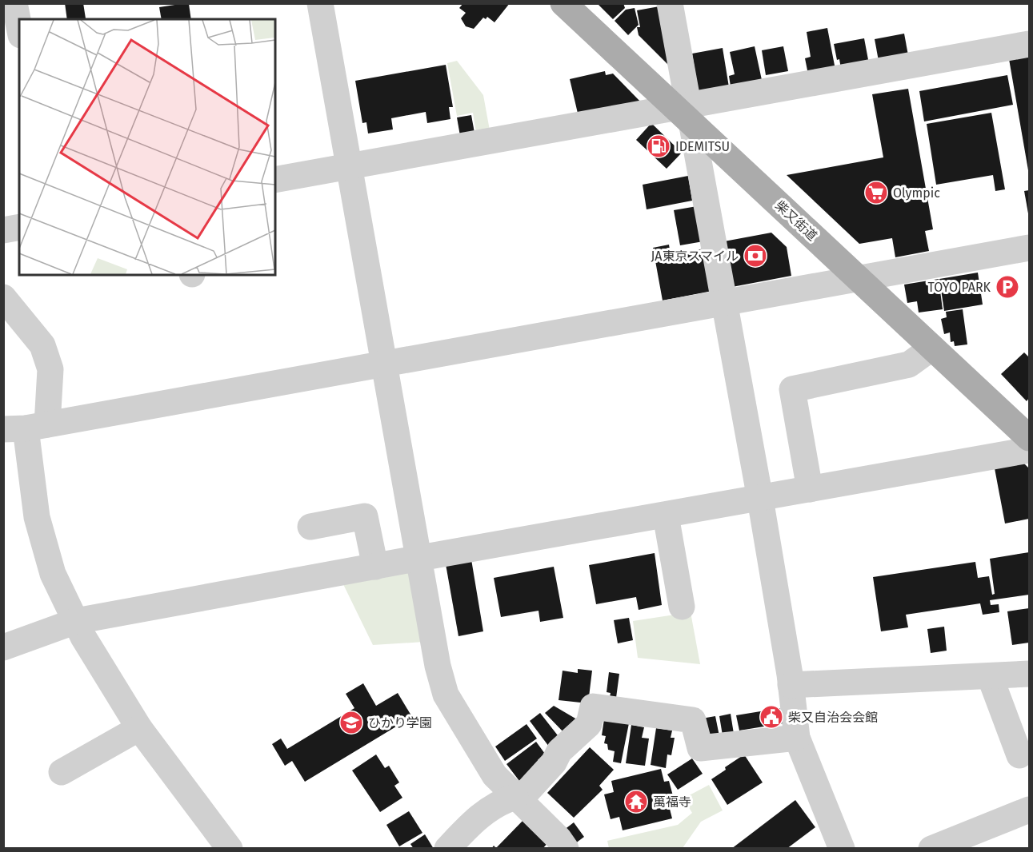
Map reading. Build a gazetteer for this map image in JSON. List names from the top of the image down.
{
  "streets": {
    "main road": ["柴又街道"]
  },
  "places": {
    "fuel station": ["IDEMITSU"],
    "supermarket": ["Olympic"],
    "bank": ["JA東京スマイル"],
    "parking": ["TOYO PARK"],
    "public building": ["柴又自治会会館"],
    "school or university": ["ひかり学園"],
    "temple": ["萬福寺"]
  }
}
